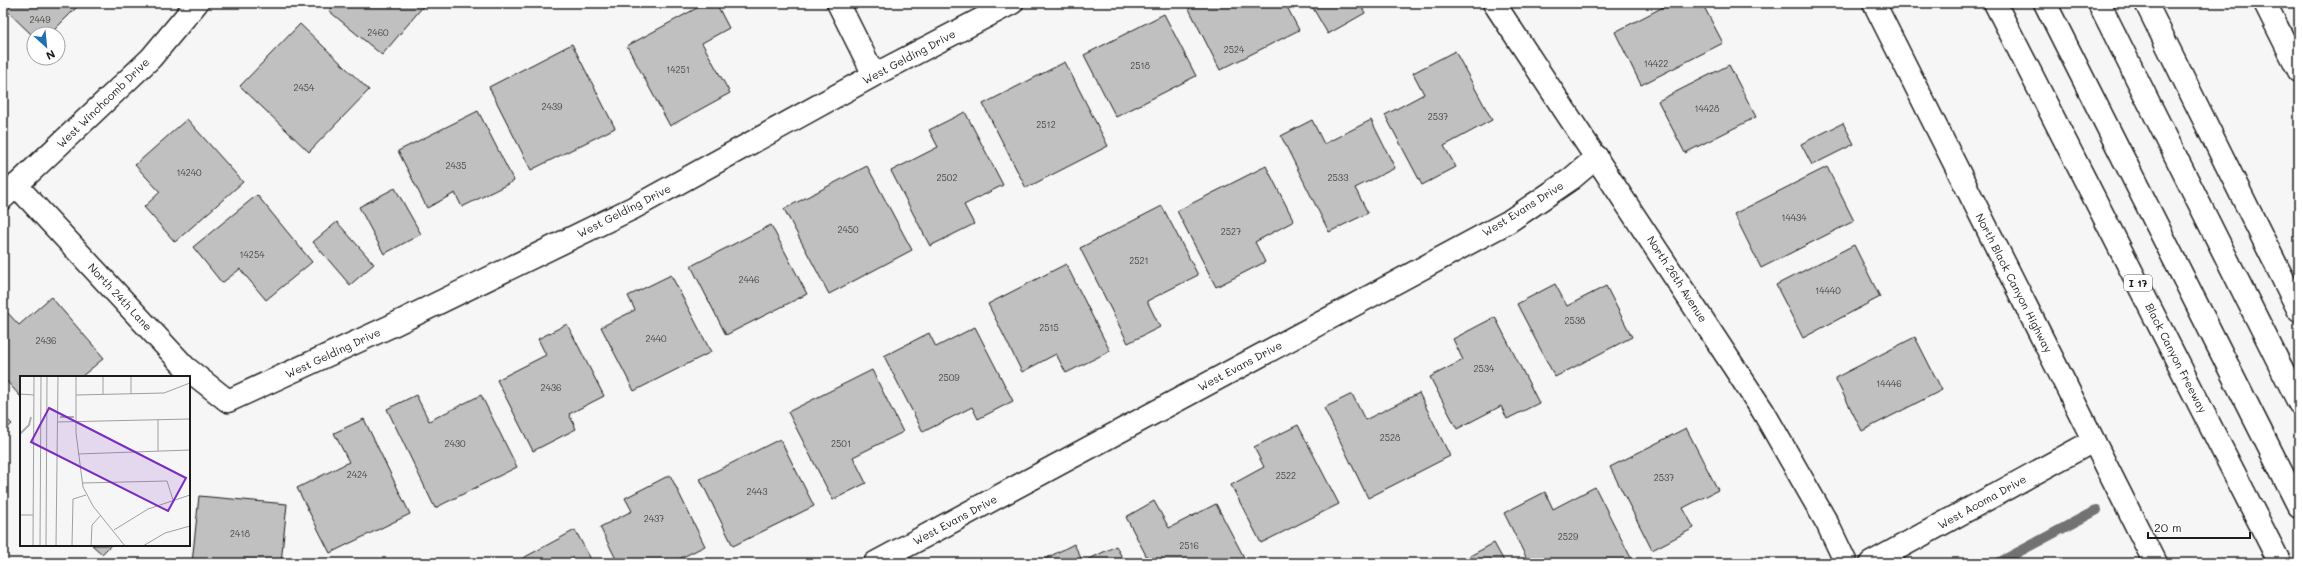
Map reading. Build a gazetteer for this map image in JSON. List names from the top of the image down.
{
  "streets": {
    "main road": [
      "West Gelding Drive",
      "West Winchcomb Drive",
      "West Evans Drive",
      "North 26th Avenue",
      "North Black Canyon Highway",
      "I 17",
      "North 24th Lane",
      "Black Canyon Freeway",
      "West Acoma Drive"
    ]
  },
  "crossings": [
    ["West Gelding Drive", "North 24th Lane"],
    ["West Winchcomb Drive", "North 24th Lane"],
    ["West Evans Drive", "North 26th Avenue"],
    ["North Black Canyon Highway", "West Acoma Drive"]
  ],
  "house_numbers": [
    "2449",
    "2460",
    "2524",
    "14422",
    "2518",
    "14251",
    "2454",
    "2439",
    "14428",
    "2537",
    "2512",
    "2435",
    "14240",
    "2502",
    "2533",
    "14434",
    "2450",
    "2527",
    "14254",
    "2521",
    "2446",
    "14440",
    "2538",
    "2515",
    "2440",
    "2436",
    "2534",
    "2509",
    "14446",
    "2436",
    "2528",
    "2430",
    "2501",
    "2424",
    "2522",
    "2537",
    "2443",
    "2437",
    "2418",
    "2529",
    "2516"
  ],
  "scale_bar": "20 m",
  "north": "bottom right"
}
